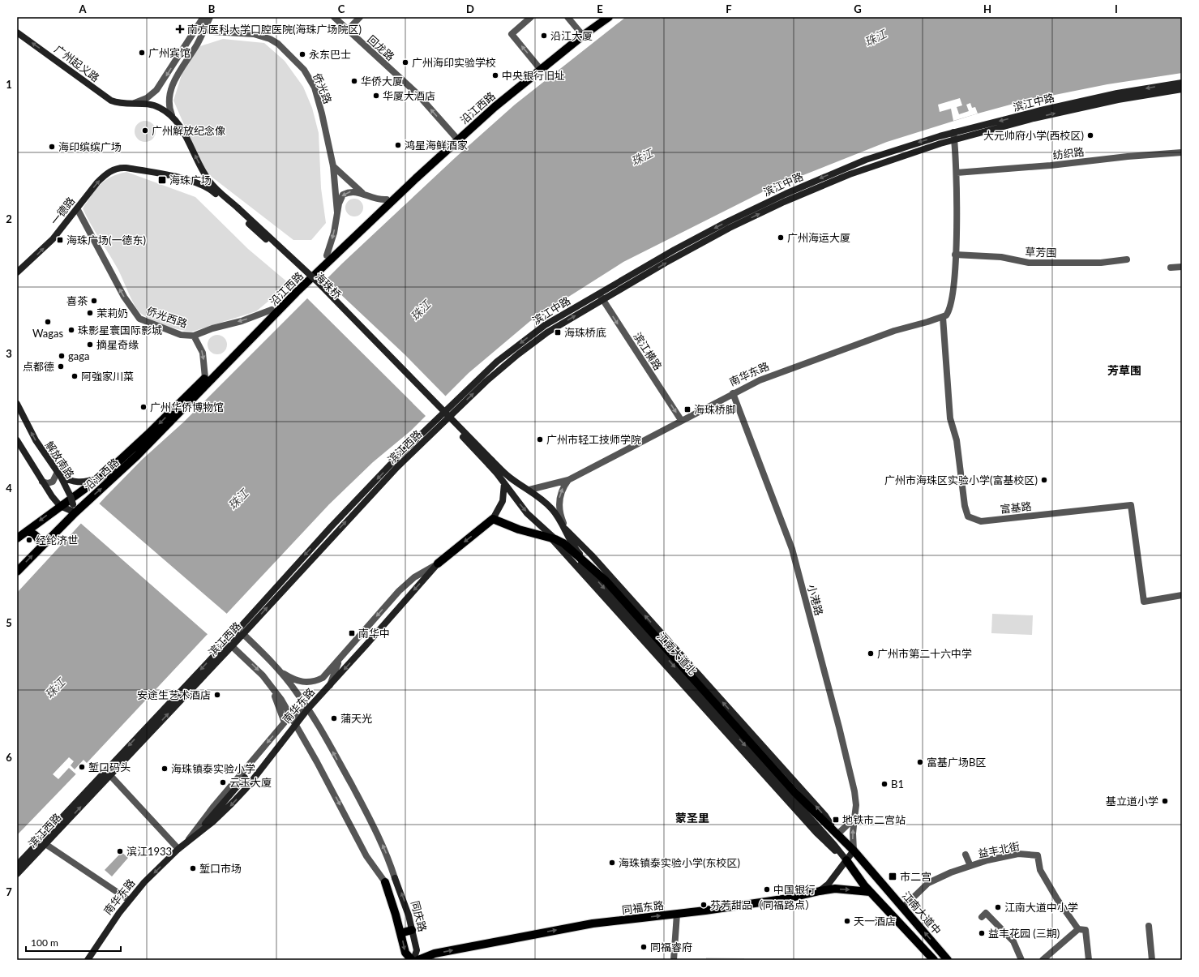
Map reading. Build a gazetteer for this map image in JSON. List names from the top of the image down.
{
  "streets": {
    "main road": [
      "广州起义路",
      "滨江中路",
      "沿江西路",
      "一德路",
      "海珠桥",
      "南华东路",
      "滨江西路",
      "解放南路",
      "江南大道北",
      "同福东路",
      "江南大道中",
      "同庆路"
    ],
    "street": [
      "回龙路",
      "侨光路",
      "纺织路",
      "草芳围",
      "侨光西路",
      "滨江横路",
      "富基路",
      "小港路",
      "益丰北街"
    ]
  },
  "crossings": [
    ["回龙路", "沿江西路"],
    ["广州起义路", "海珠桥"],
    ["滨江中路", "滨江横路"],
    ["滨江中路", "滨江西路"],
    ["沿江西路", "侨光西路"],
    ["沿江西路", "解放南路"],
    ["一德路", "海珠桥"],
    ["一德路", "侨光西路"],
    ["草芳围", "南华东路"],
    ["海珠桥", "江南大道北"],
    ["滨江横路", "南华东路"],
    ["南华东路", "富基路"],
    ["南华东路", "小港路"],
    ["南华东路", "江南大道北"],
    ["小港路", "江南大道北"],
    ["小港路", "江南大道中"],
    ["江南大道北", "江南大道中"],
    ["益丰北街", "江南大道中"]
  ],
  "one_way": [
    "回龙路",
    "广州起义路",
    "一德路",
    "侨光西路",
    "滨江横路",
    "同福东路"
  ],
  "districts": ["芳草围", "蒙圣里"],
  "water": ["珠江"],
  "places": {
    "health": ["南方医科大学口腔医院(海珠广场院区)"],
    "other": [
      "沿江大厦",
      "广州宾馆",
      "永东巴士",
      "广州海印实验学校",
      "中央银行旧址",
      "华侨大厦",
      "华厦大酒店",
      "广州解放纪念像",
      "大元帅府小学(西校区)",
      "鸿星海鲜酒家",
      "海印缤缤广场",
      "广州海运大厦",
      "喜茶",
      "茉莉奶",
      "Wagas",
      "珠影星寰国际影城",
      "摘星奇缘",
      "gaga",
      "点都德",
      "阿強家川菜",
      "广州华侨博物馆",
      "广州市轻工技师学院",
      "广州市海珠区实验小学(富基校区)",
      "经纶济世",
      "广州市第二十六中学",
      "安途生艺术酒店",
      "蒲天光",
      "富基广场B区",
      "堑口码头",
      "海珠镇泰实验小学",
      "云玉大廈",
      "B1",
      "基立道小学",
      "滨江1933",
      "海珠镇泰实验小学(东校区)",
      "堑口市场",
      "中国银行",
      "芬芳甜品（同福路点）",
      "江南大道中小学",
      "天一酒店",
      "益丰花园 (三期)",
      "同福睿府"
    ],
    "transit": [
      "海珠广场",
      "海珠广场(一德东)",
      "海珠桥底",
      "海珠桥脚",
      "南华中",
      "地铁市二宫站",
      "市二宫"
    ]
  },
  "scale_bar": "100 m",
  "grid": {
    "columns": [
      "A",
      "B",
      "C",
      "D",
      "E",
      "F",
      "G",
      "H",
      "I"
    ],
    "rows": [
      "1",
      "2",
      "3",
      "4",
      "5",
      "6",
      "7"
    ]
  }
}
